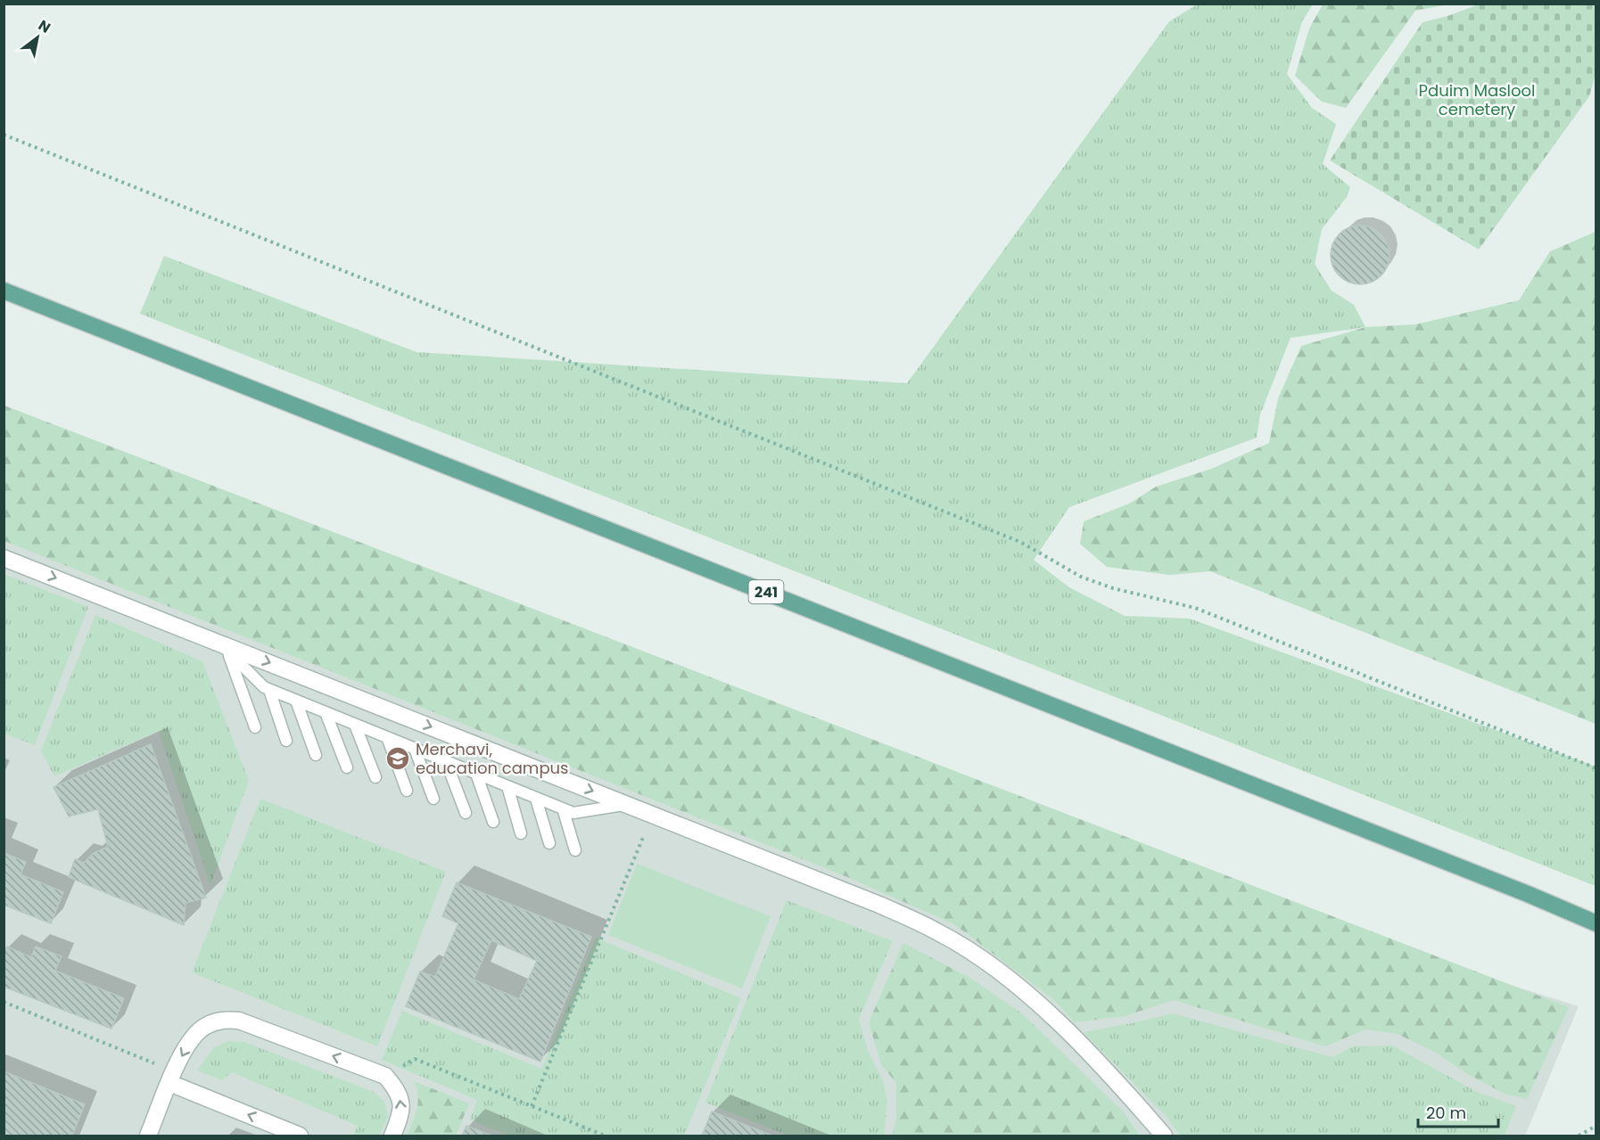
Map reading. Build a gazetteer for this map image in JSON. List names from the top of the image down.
{
  "streets": {
    "main road": ["241"]
  },
  "parks": ["Pduim Maslool cemetery"],
  "places": {
    "school or university": ["Merchavi, education campus"]
  },
  "scale_bar": "20 m",
  "north": "top right"
}
